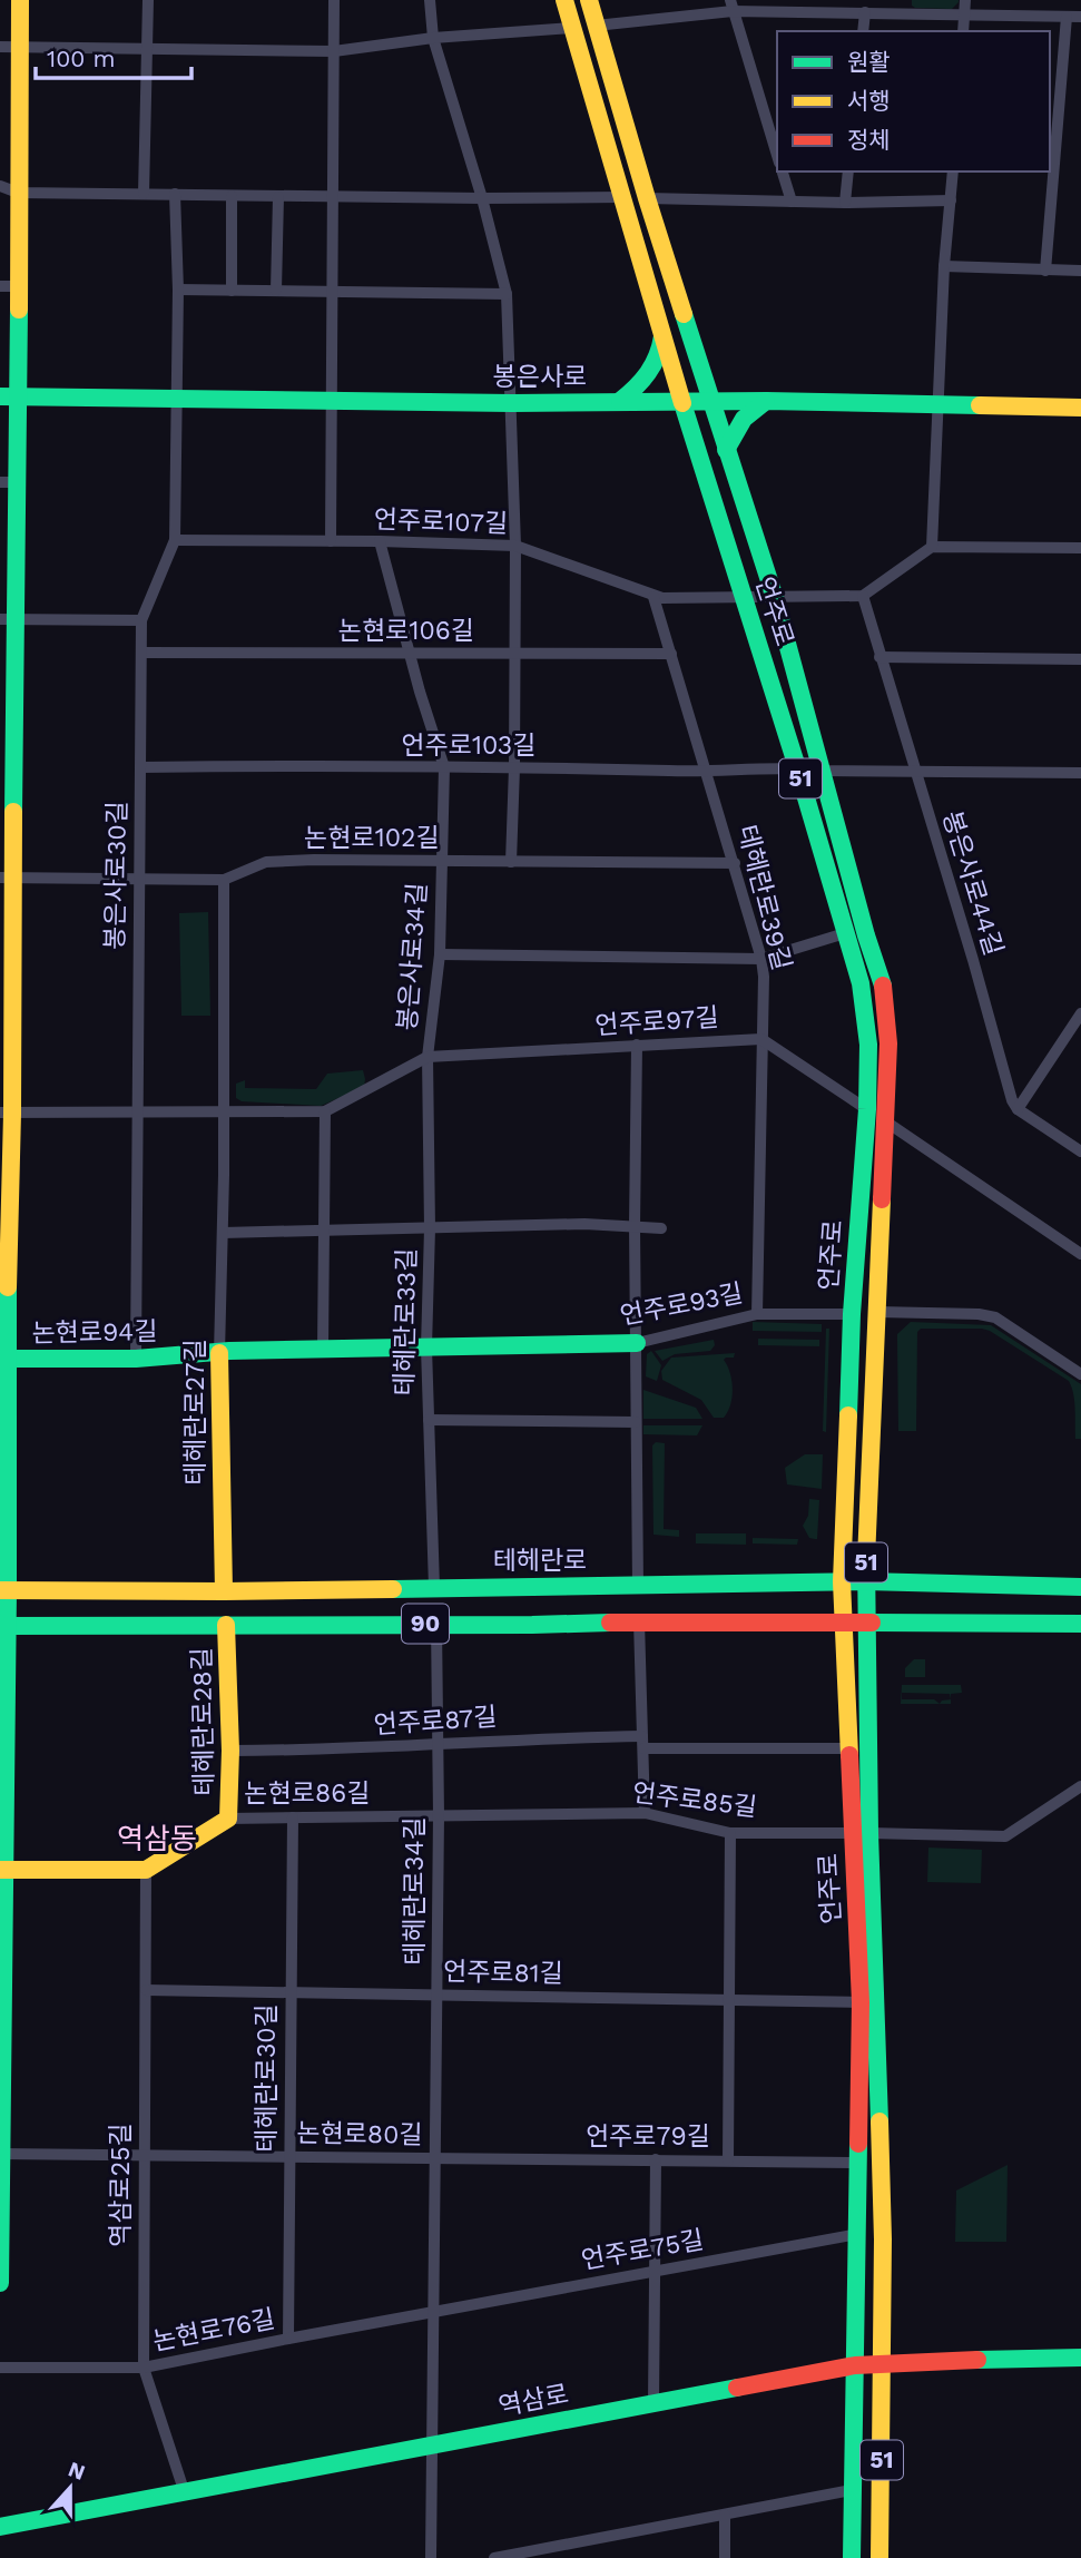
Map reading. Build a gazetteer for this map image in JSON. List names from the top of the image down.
{
  "streets": {
    "main road": [
      "봉은사로",
      "언주로",
      "51",
      "언주로93길",
      "논현로94길",
      "테헤란로27길",
      "테헤란로",
      "90",
      "테헤란로28길",
      "논현로86길",
      "역삼로"
    ],
    "street": [
      "언주로107길",
      "논현로106길",
      "언주로103길",
      "논현로102길",
      "봉은사로30길",
      "봉은사로44길",
      "테헤란로39길",
      "봉은사로34길",
      "언주로97길",
      "테헤란로33길",
      "언주로87길",
      "언주로85길",
      "테헤란로34길",
      "언주로81길",
      "테헤란로30길",
      "논현로80길",
      "언주로79길",
      "역삼로25길",
      "언주로75길",
      "논현로76길"
    ]
  },
  "crossings": [
    ["봉은사로", "언주로107길"],
    ["봉은사로", "언주로"],
    ["봉은사로", "봉은사로30길"],
    ["봉은사로", "봉은사로44길"],
    ["언주로107길", "언주로"],
    ["언주로107길", "봉은사로30길"],
    ["언주로107길", "봉은사로44길"],
    ["언주로107길", "테헤란로39길"],
    ["언주로107길", "봉은사로34길"],
    ["언주로", "언주로103길"],
    ["언주로", "봉은사로44길"],
    ["언주로", "언주로93길"],
    ["언주로", "테헤란로"],
    ["언주로", "90"],
    ["언주로", "언주로87길"],
    ["언주로", "언주로85길"],
    ["언주로", "언주로81길"],
    ["언주로", "언주로79길"],
    ["언주로", "언주로75길"],
    ["언주로", "역삼로"],
    ["논현로106길", "봉은사로30길"],
    ["논현로106길", "테헤란로39길"],
    ["논현로106길", "봉은사로34길"],
    ["언주로103길", "봉은사로30길"],
    ["언주로103길", "봉은사로44길"],
    ["언주로103길", "테헤란로39길"],
    ["언주로103길", "봉은사로34길"],
    ["논현로102길", "봉은사로30길"],
    ["논현로102길", "테헤란로39길"],
    ["논현로102길", "봉은사로34길"],
    ["논현로102길", "테헤란로27길"],
    ["봉은사로30길", "논현로94길"],
    ["테헤란로39길", "언주로97길"],
    ["테헤란로39길", "언주로93길"],
    ["봉은사로34길", "언주로97길"],
    ["봉은사로34길", "테헤란로33길"],
    ["언주로97길", "테헤란로33길"],
    ["언주로93길", "테헤란로33길"],
    ["언주로93길", "논현로94길"],
    ["테헤란로33길", "논현로94길"],
    ["테헤란로33길", "테헤란로"],
    ["논현로94길", "테헤란로27길"],
    ["테헤란로27길", "테헤란로"],
    ["90", "테헤란로28길"],
    ["90", "테헤란로34길"],
    ["언주로87길", "테헤란로28길"],
    ["언주로87길", "테헤란로34길"],
    ["테헤란로28길", "논현로86길"],
    ["논현로86길", "언주로85길"],
    ["논현로86길", "테헤란로34길"],
    ["논현로86길", "테헤란로30길"],
    ["논현로86길", "역삼로25길"],
    ["언주로85길", "테헤란로34길"],
    ["테헤란로34길", "언주로81길"],
    ["테헤란로34길", "논현로80길"],
    ["테헤란로34길", "언주로79길"],
    ["테헤란로34길", "언주로75길"],
    ["테헤란로34길", "논현로76길"],
    ["테헤란로34길", "역삼로"],
    ["언주로81길", "테헤란로30길"],
    ["언주로81길", "역삼로25길"],
    ["테헤란로30길", "논현로80길"],
    ["테헤란로30길", "논현로76길"],
    ["논현로80길", "언주로79길"],
    ["논현로80길", "역삼로25길"],
    ["역삼로25길", "논현로76길"],
    ["역삼로25길", "역삼로"],
    ["언주로75길", "논현로76길"]
  ],
  "districts": ["역삼동"],
  "legend": ["원활", "서행", "정체"],
  "scale_bar": "100 m",
  "north": "top"
}
